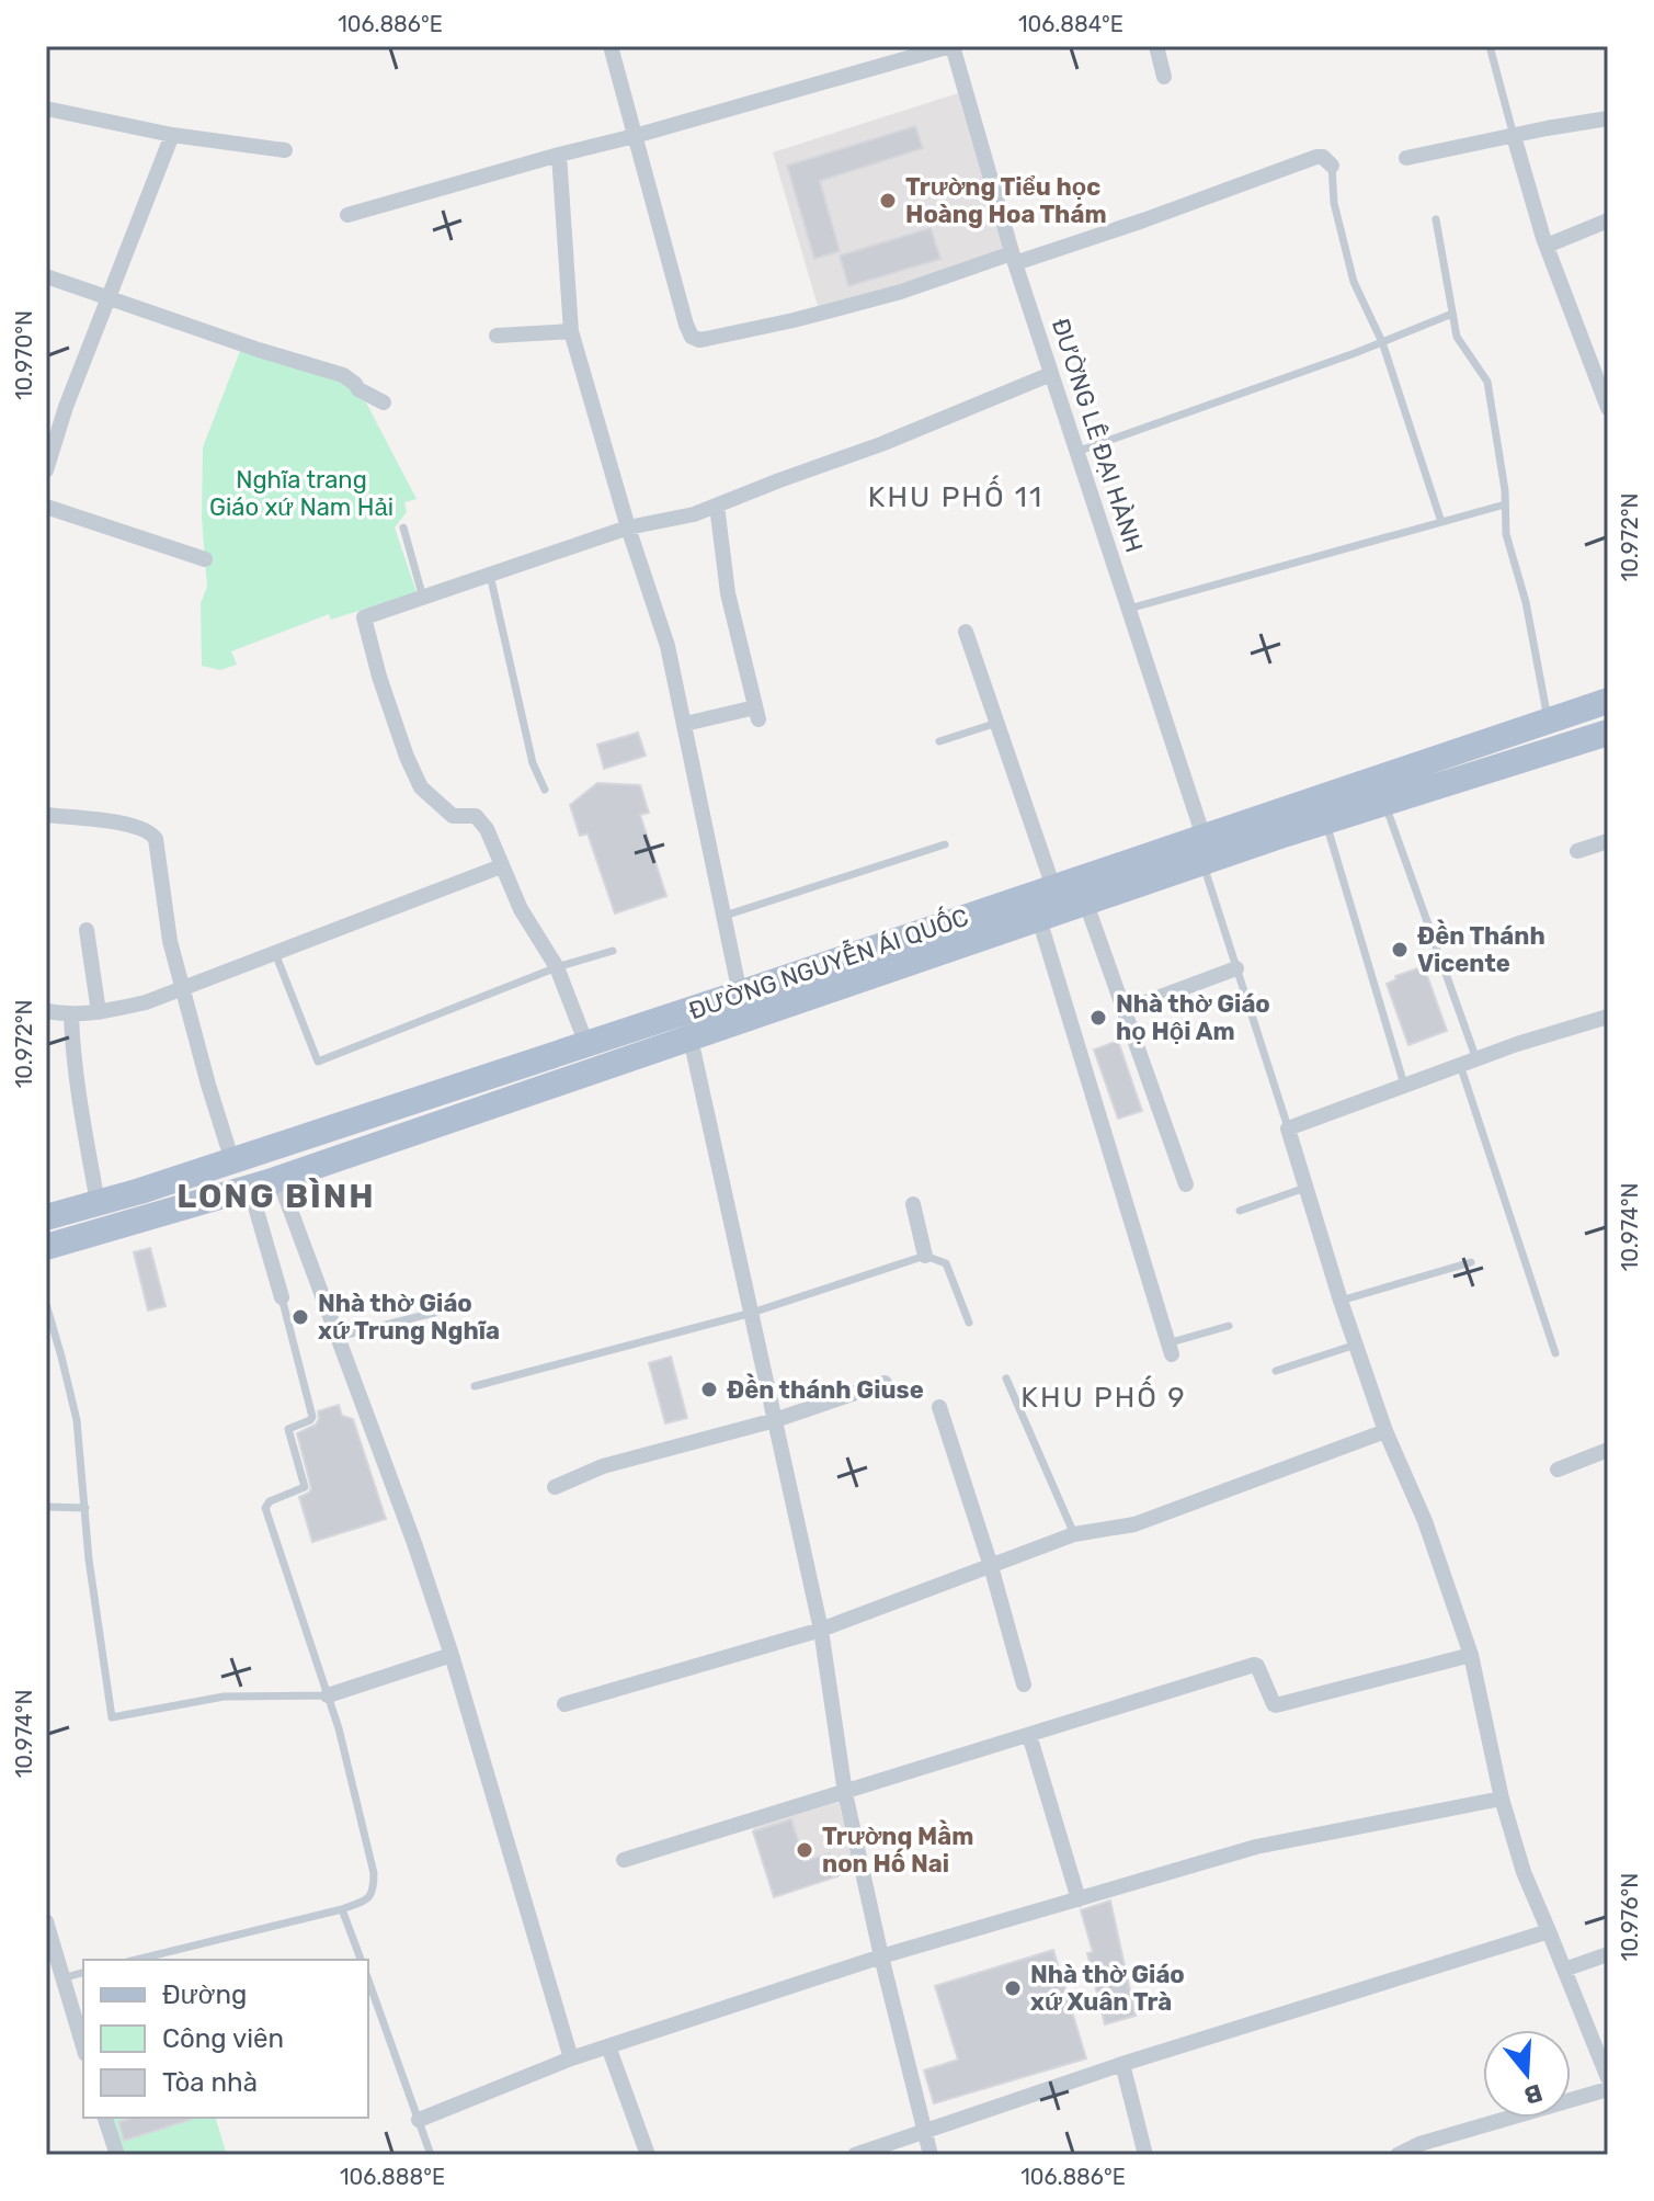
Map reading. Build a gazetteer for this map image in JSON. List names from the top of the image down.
{
  "streets": {
    "main road": ["ĐƯỜNG NGUYỄN ÁI QUỐC"],
    "street": ["ĐƯỜNG LÊ ĐẠI HÀNH"]
  },
  "crossings": [
    ["ĐƯỜNG LÊ ĐẠI HÀNH", "ĐƯỜNG NGUYỄN ÁI QUỐC"]
  ],
  "districts": ["KHU PHỐ 11", "LONG BÌNH", "KHU PHỐ 9"],
  "parks": ["Nghĩa trang Giáo xứ Nam Hải"],
  "places": [
    "Trường Tiểu học Hoàng Hoa Thám",
    "Đền Thánh Vicente",
    "Nhà thờ Giáo họ Hội Am",
    "Nhà thờ Giáo xứ Trung Nghĩa",
    "Đền thánh Giuse",
    "Trường Mầm non Hố Nai",
    "Nhà thờ Giáo xứ Xuân Trà"
  ],
  "legend": ["Đường", "Công viên", "Tòa nhà"],
  "north": "bottom",
  "coordinates": [
    "106.886°E",
    "106.884°E",
    "10.970°N",
    "10.972°N",
    "10.974°N",
    "10.976°N",
    "106.888°E"
  ]
}
